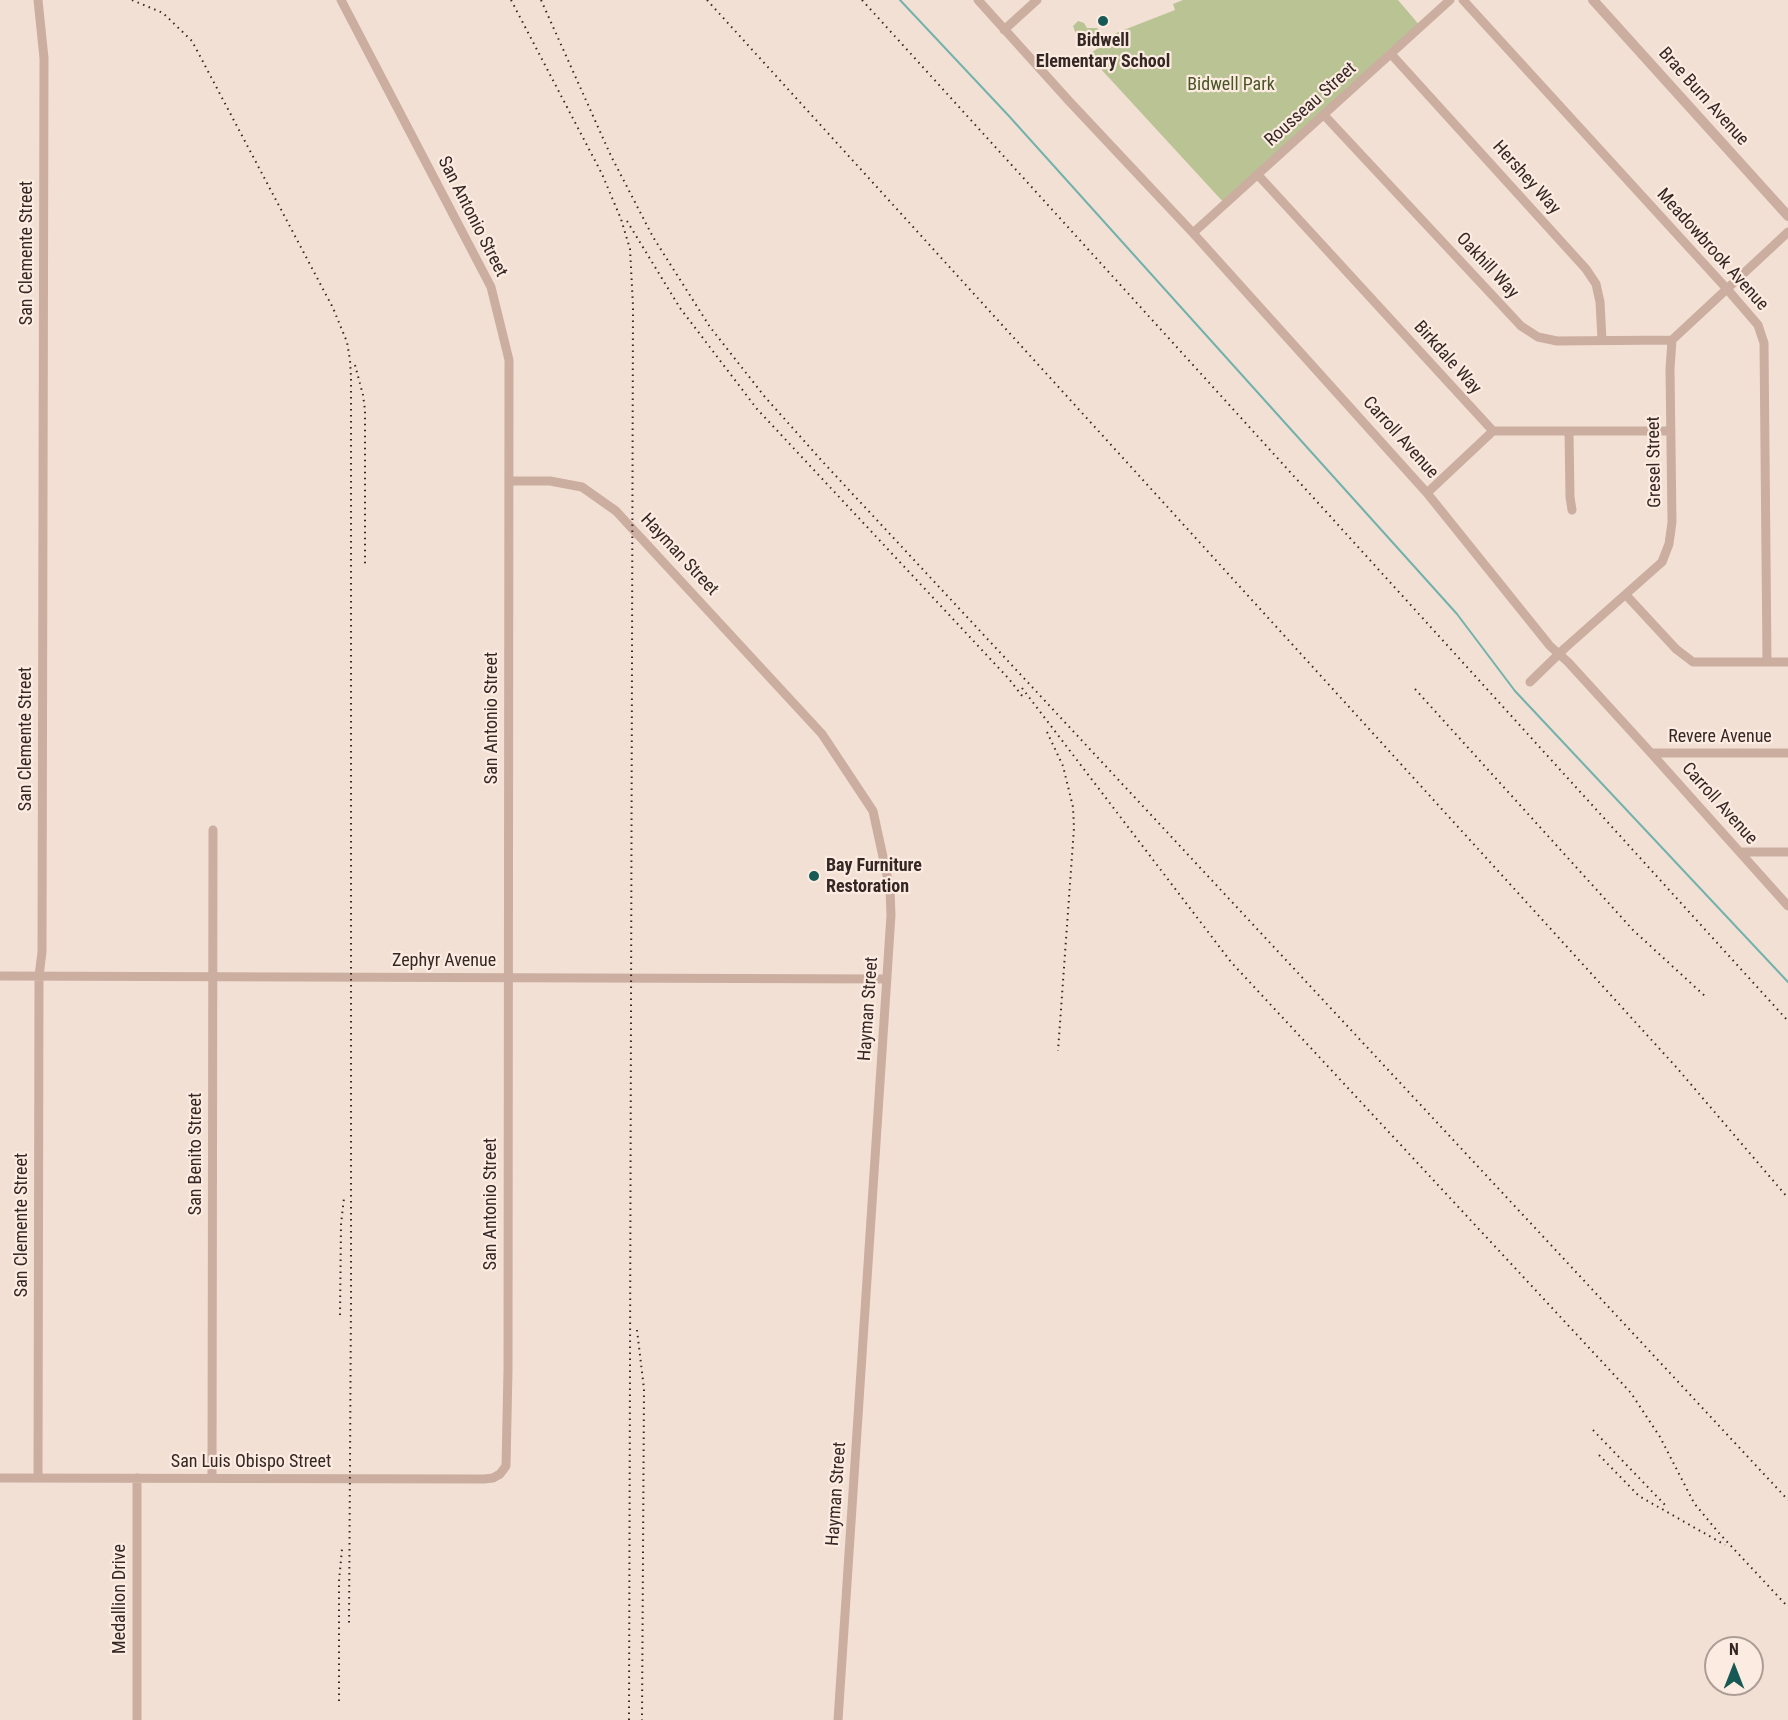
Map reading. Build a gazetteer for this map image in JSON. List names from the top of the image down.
{
  "streets": {
    "street": [
      "Brae Burn Avenue",
      "Rousseau Street",
      "Hershey Way",
      "San Antonio Street",
      "Meadowbrook Avenue",
      "San Clemente Street",
      "Oakhill Way",
      "Birkdale Way",
      "Carroll Avenue",
      "Gresel Street",
      "Hayman Street",
      "Revere Avenue",
      "Zephyr Avenue",
      "San Benito Street",
      "San Luis Obispo Street",
      "Medallion Drive"
    ]
  },
  "crossings": [
    ["Rousseau Street", "Hershey Way"],
    ["Rousseau Street", "Oakhill Way"],
    ["Rousseau Street", "Birkdale Way"],
    ["Rousseau Street", "Carroll Avenue"],
    ["Hershey Way", "Oakhill Way"],
    ["San Antonio Street", "Hayman Street"],
    ["San Antonio Street", "Zephyr Avenue"],
    ["San Antonio Street", "San Luis Obispo Street"],
    ["San Clemente Street", "Zephyr Avenue"],
    ["San Clemente Street", "San Luis Obispo Street"],
    ["Oakhill Way", "Gresel Street"],
    ["Carroll Avenue", "Gresel Street"],
    ["Carroll Avenue", "Revere Avenue"],
    ["Hayman Street", "Zephyr Avenue"],
    ["Zephyr Avenue", "San Benito Street"],
    ["San Benito Street", "San Luis Obispo Street"],
    ["San Luis Obispo Street", "Medallion Drive"]
  ],
  "parks": ["Bidwell Park"],
  "places": ["Bidwell Elementary School", "Bay Furniture Restoration"],
  "north": "top"
}
